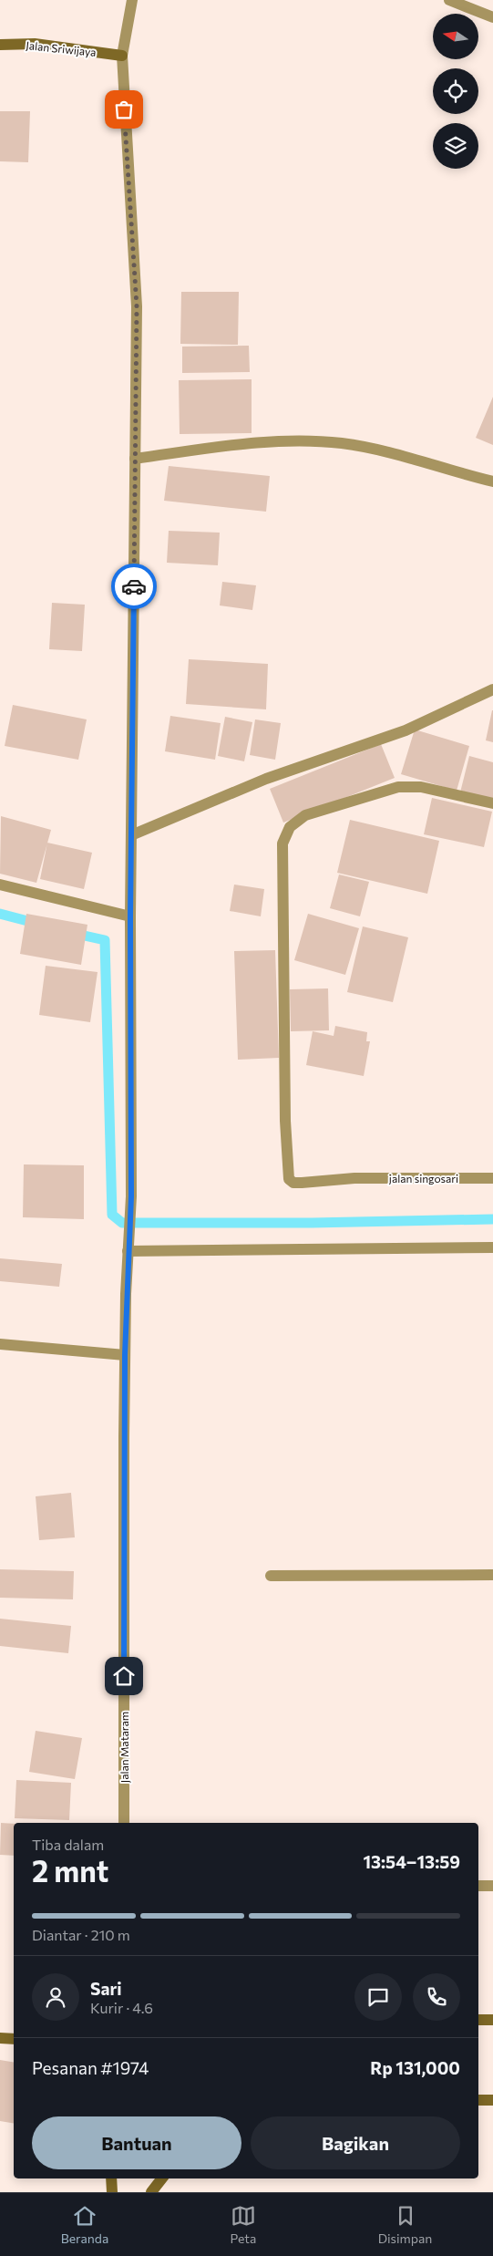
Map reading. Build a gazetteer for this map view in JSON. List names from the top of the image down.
{
  "streets": {
    "main road": ["Jalan Sriwijaya"],
    "street": ["jalan singosari", "Jalan Mataram"]
  },
  "crossings": [
    ["Jalan Sriwijaya", "Jalan Mataram"]
  ],
  "north": "left",
  "page": {
    "heading": ["2 mnt", "Tiba dalam", "13:54–13:59"],
    "panel": [
      "Sari",
      "Kurir · 4.6",
      "Pesanan #1974",
      "Rp 131,000"
    ],
    "bar": "Diantar · 210 m",
    "buttons": ["Bantuan", "Bagikan"],
    "tabs": ["Beranda", "Peta", "Disimpan"]
  }
}
